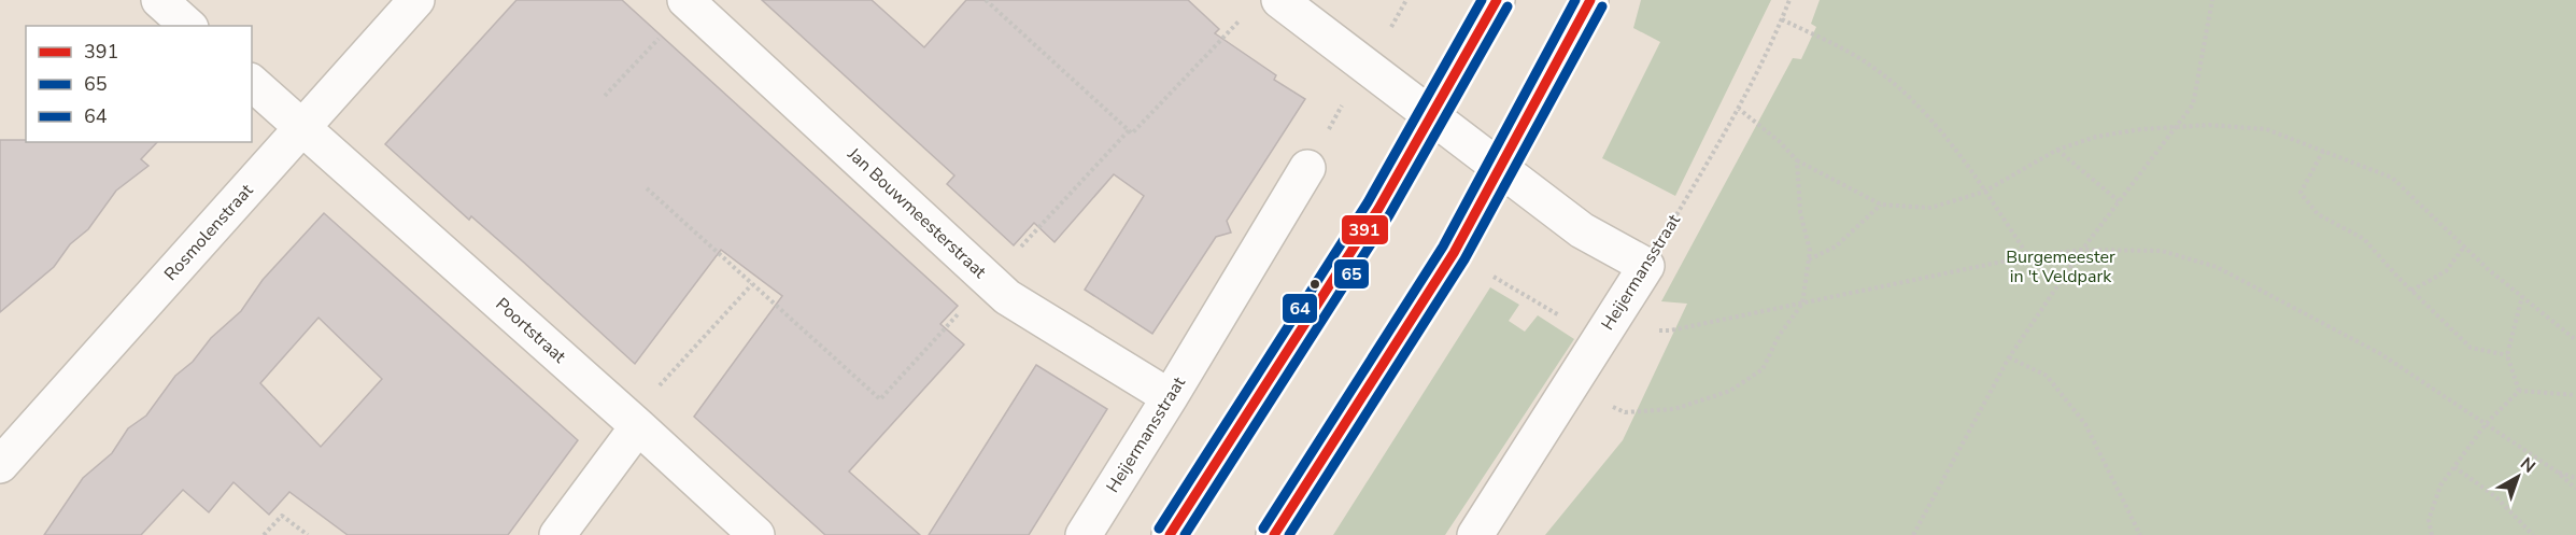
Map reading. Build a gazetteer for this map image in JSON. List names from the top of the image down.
{
  "streets": {
    "street": [
      "Jan Bouwmeesterstraat",
      "Rosmolenstraat",
      "Heijermansstraat",
      "Poortstraat"
    ]
  },
  "crossings": [
    ["Jan Bouwmeesterstraat", "Heijermansstraat"],
    ["Rosmolenstraat", "Poortstraat"]
  ],
  "parks": ["Burgemeester in 't Veldpark"],
  "lines": ["transit line 391", "transit line 64", "transit line 65"],
  "legend": ["391", "65", "64"],
  "north": "top right"
}
